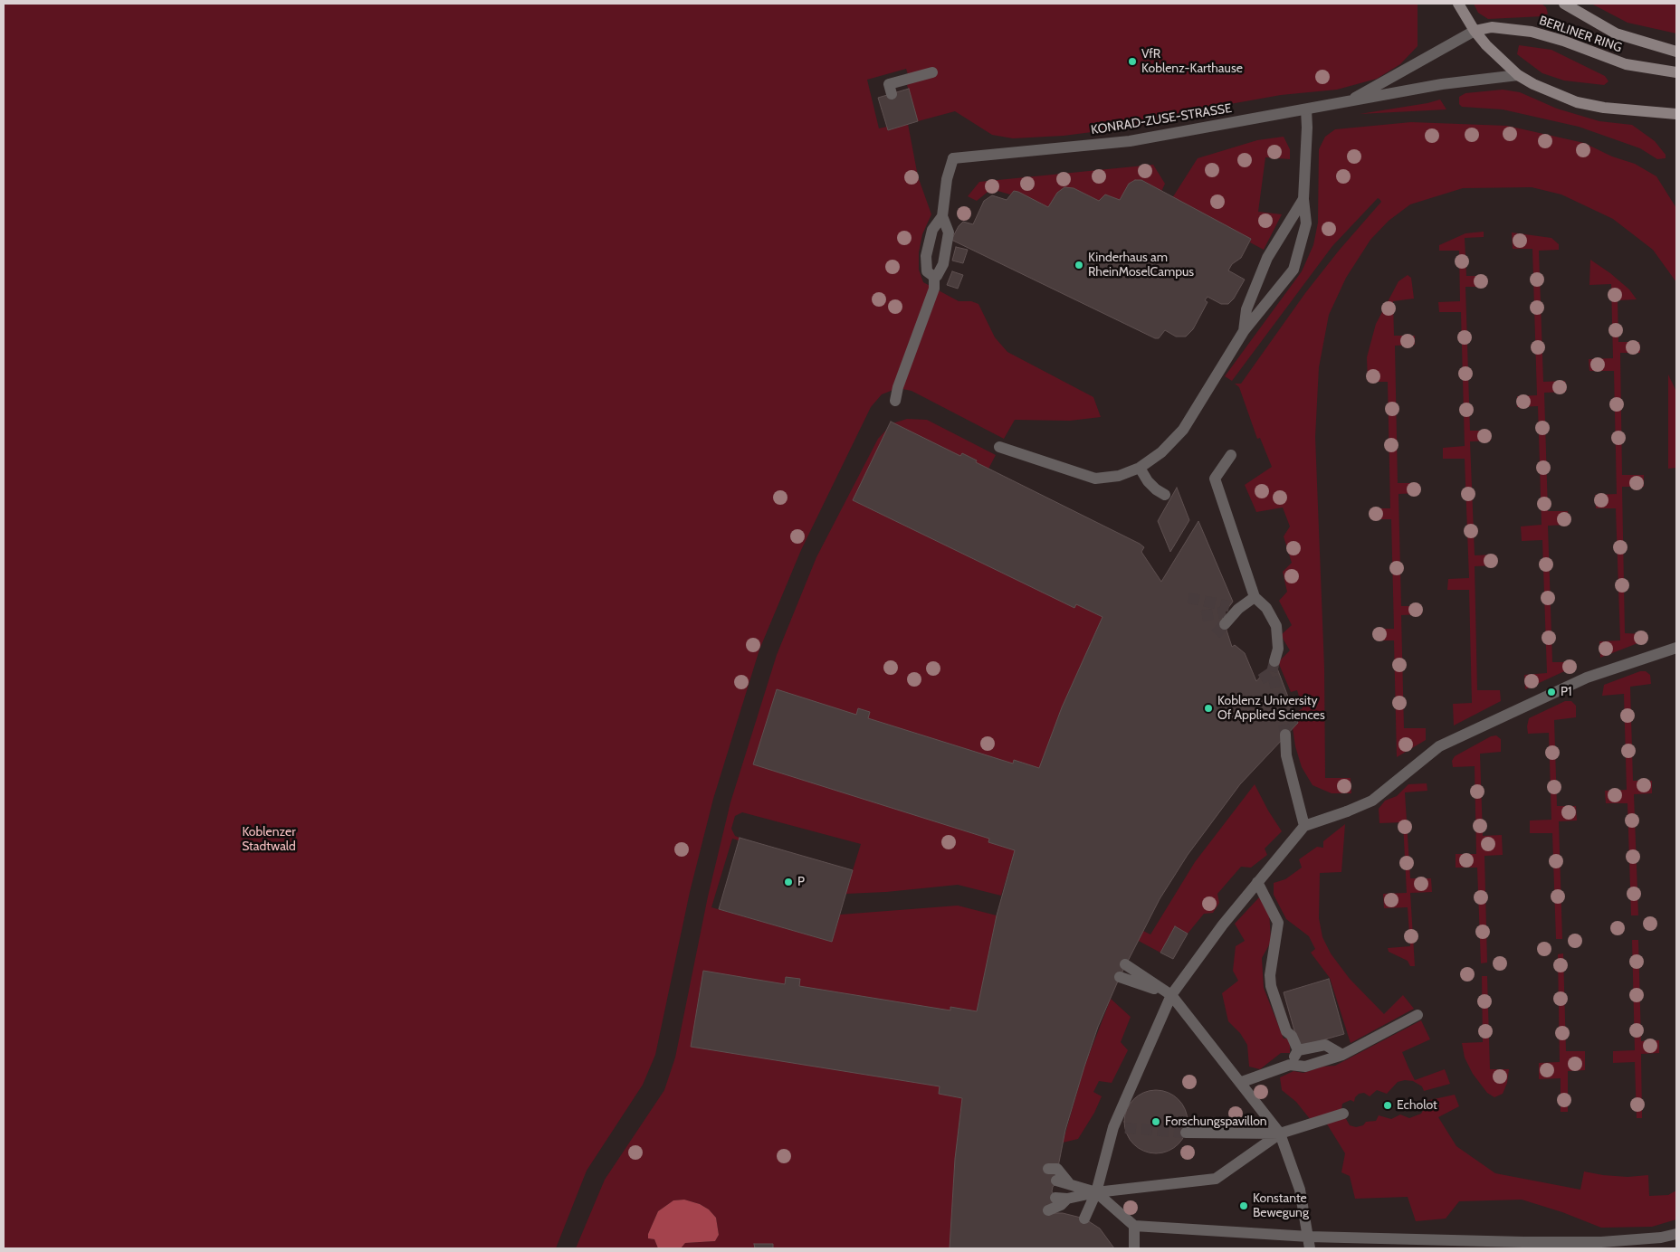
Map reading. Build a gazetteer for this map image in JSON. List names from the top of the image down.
{
  "streets": {
    "street": ["BERLINER RING", "KONRAD-ZUSE-STRASSE"]
  },
  "crossings": [
    ["BERLINER RING", "KONRAD-ZUSE-STRASSE"]
  ],
  "parks": ["Koblenzer Stadtwald"],
  "places": [
    "VfR Koblenz-Karthause",
    "Kinderhaus am RheinMoselCampus",
    "P1",
    "Koblenz University Of Applied Sciences",
    "P",
    "Echolot",
    "Forschungspavillon",
    "Konstante Bewegung"
  ]
}
